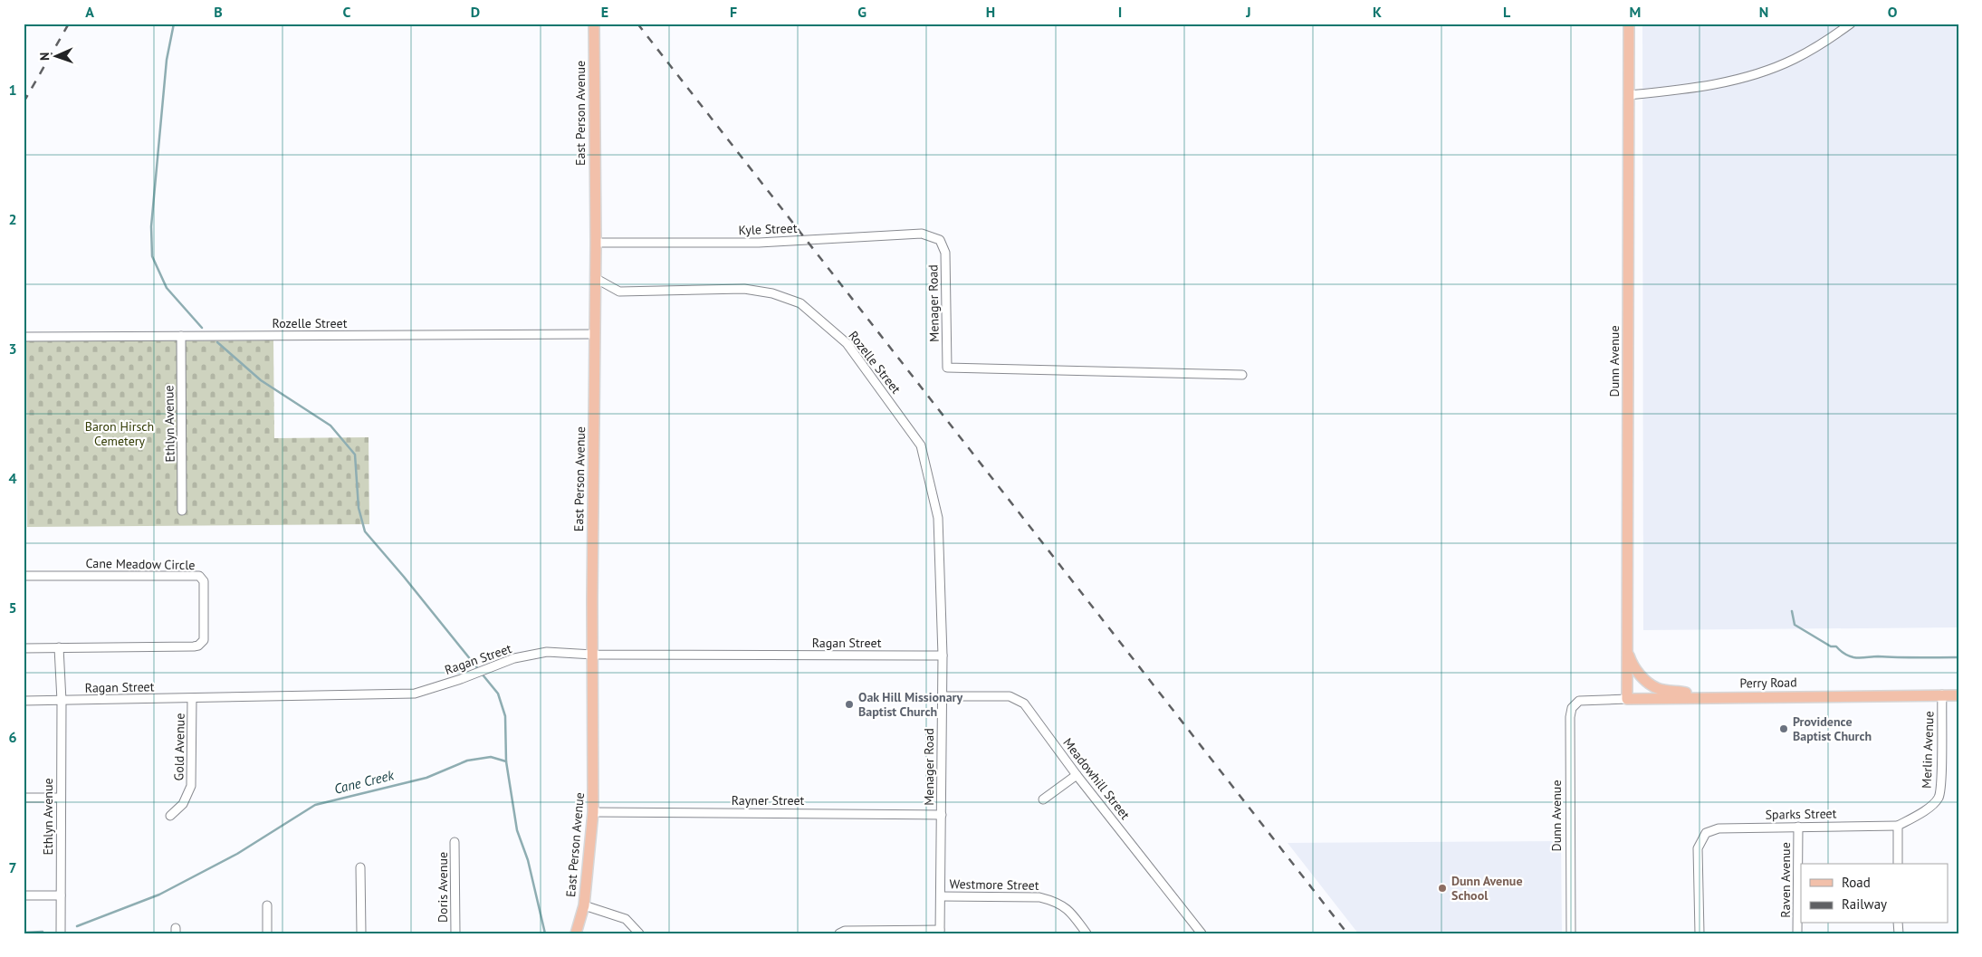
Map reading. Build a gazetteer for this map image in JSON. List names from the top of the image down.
{
  "streets": {
    "main road": ["East Person Avenue", "Dunn Avenue", "Perry Road"],
    "street": [
      "Kyle Street",
      "Menager Road",
      "Rozelle Street",
      "Ethlyn Avenue",
      "Cane Meadow Circle",
      "Ragan Street",
      "Gold Avenue",
      "Merlin Avenue",
      "Meadowhill Street",
      "Rayner Street",
      "Sparks Street",
      "Raven Avenue",
      "Westmore Street",
      "Doris Avenue"
    ]
  },
  "crossings": [
    ["East Person Avenue", "Kyle Street"],
    ["East Person Avenue", "Rozelle Street"],
    ["East Person Avenue", "Ragan Street"],
    ["East Person Avenue", "Rayner Street"],
    ["Kyle Street", "Menager Road"],
    ["Menager Road", "Rozelle Street"],
    ["Menager Road", "Ragan Street"],
    ["Menager Road", "Meadowhill Street"],
    ["Menager Road", "Rayner Street"],
    ["Menager Road", "Westmore Street"],
    ["Rozelle Street", "Ethlyn Avenue"],
    ["Dunn Avenue", "Perry Road"],
    ["Ethlyn Avenue", "Cane Meadow Circle"],
    ["Ethlyn Avenue", "Ragan Street"],
    ["Ragan Street", "Gold Avenue"],
    ["Perry Road", "Merlin Avenue"],
    ["Merlin Avenue", "Sparks Street"],
    ["Sparks Street", "Raven Avenue"]
  ],
  "water": ["Cane Creek"],
  "parks": ["Baron Hirsch Cemetery"],
  "places": ["Oak Hill Missionary Baptist Church", "Providence Baptist Church", "Dunn Avenue School"],
  "legend": ["Road", "Railway"],
  "north": "left",
  "grid": {
    "columns": [
      "A",
      "B",
      "C",
      "D",
      "E",
      "F",
      "G",
      "H",
      "I",
      "J",
      "K",
      "L",
      "M",
      "N",
      "O"
    ],
    "rows": [
      "1",
      "2",
      "3",
      "4",
      "5",
      "6",
      "7"
    ]
  }
}
